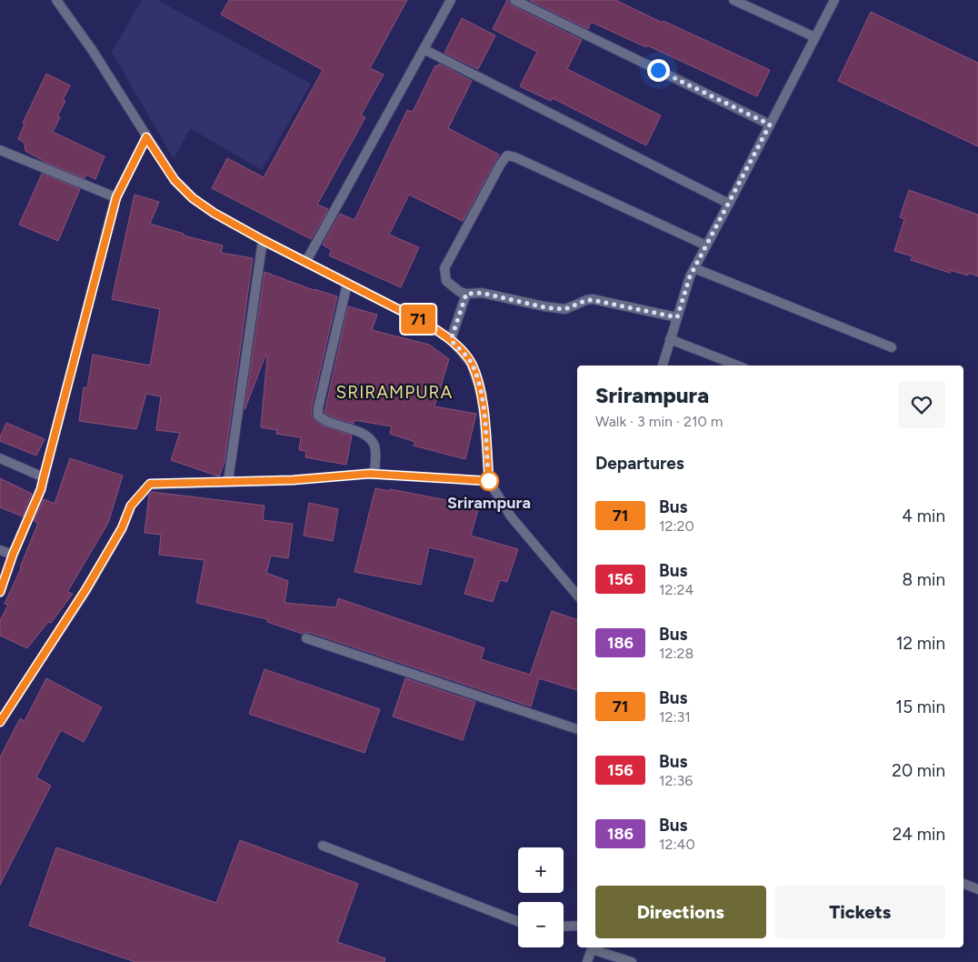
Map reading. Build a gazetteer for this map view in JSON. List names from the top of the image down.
{
  "districts": ["SRIRAMPURA"],
  "places": ["Srirampura"],
  "lines": ["bus line 71"],
  "page": {
    "on_map": "71",
    "heading": [
      ["Srirampura", "Walk · 3 min · 210 m"],
      "Departures"
    ],
    "list": [
      {
        "mark": "71",
        "name": "Bus",
        "note": "12:20",
        "value": "4 min"
      },
      {
        "mark": "156",
        "name": "Bus",
        "note": "12:24",
        "value": "8 min"
      },
      {
        "mark": "186",
        "name": "Bus",
        "note": "12:28",
        "value": "12 min"
      },
      {
        "mark": "71",
        "name": "Bus",
        "note": "12:31",
        "value": "15 min"
      },
      {
        "mark": "156",
        "name": "Bus",
        "note": "12:36",
        "value": "20 min"
      },
      {
        "mark": "186",
        "name": "Bus",
        "note": "12:40",
        "value": "24 min"
      }
    ],
    "map_buttons": ["+", "−"],
    "buttons": ["Directions", "Tickets"]
  }
}
